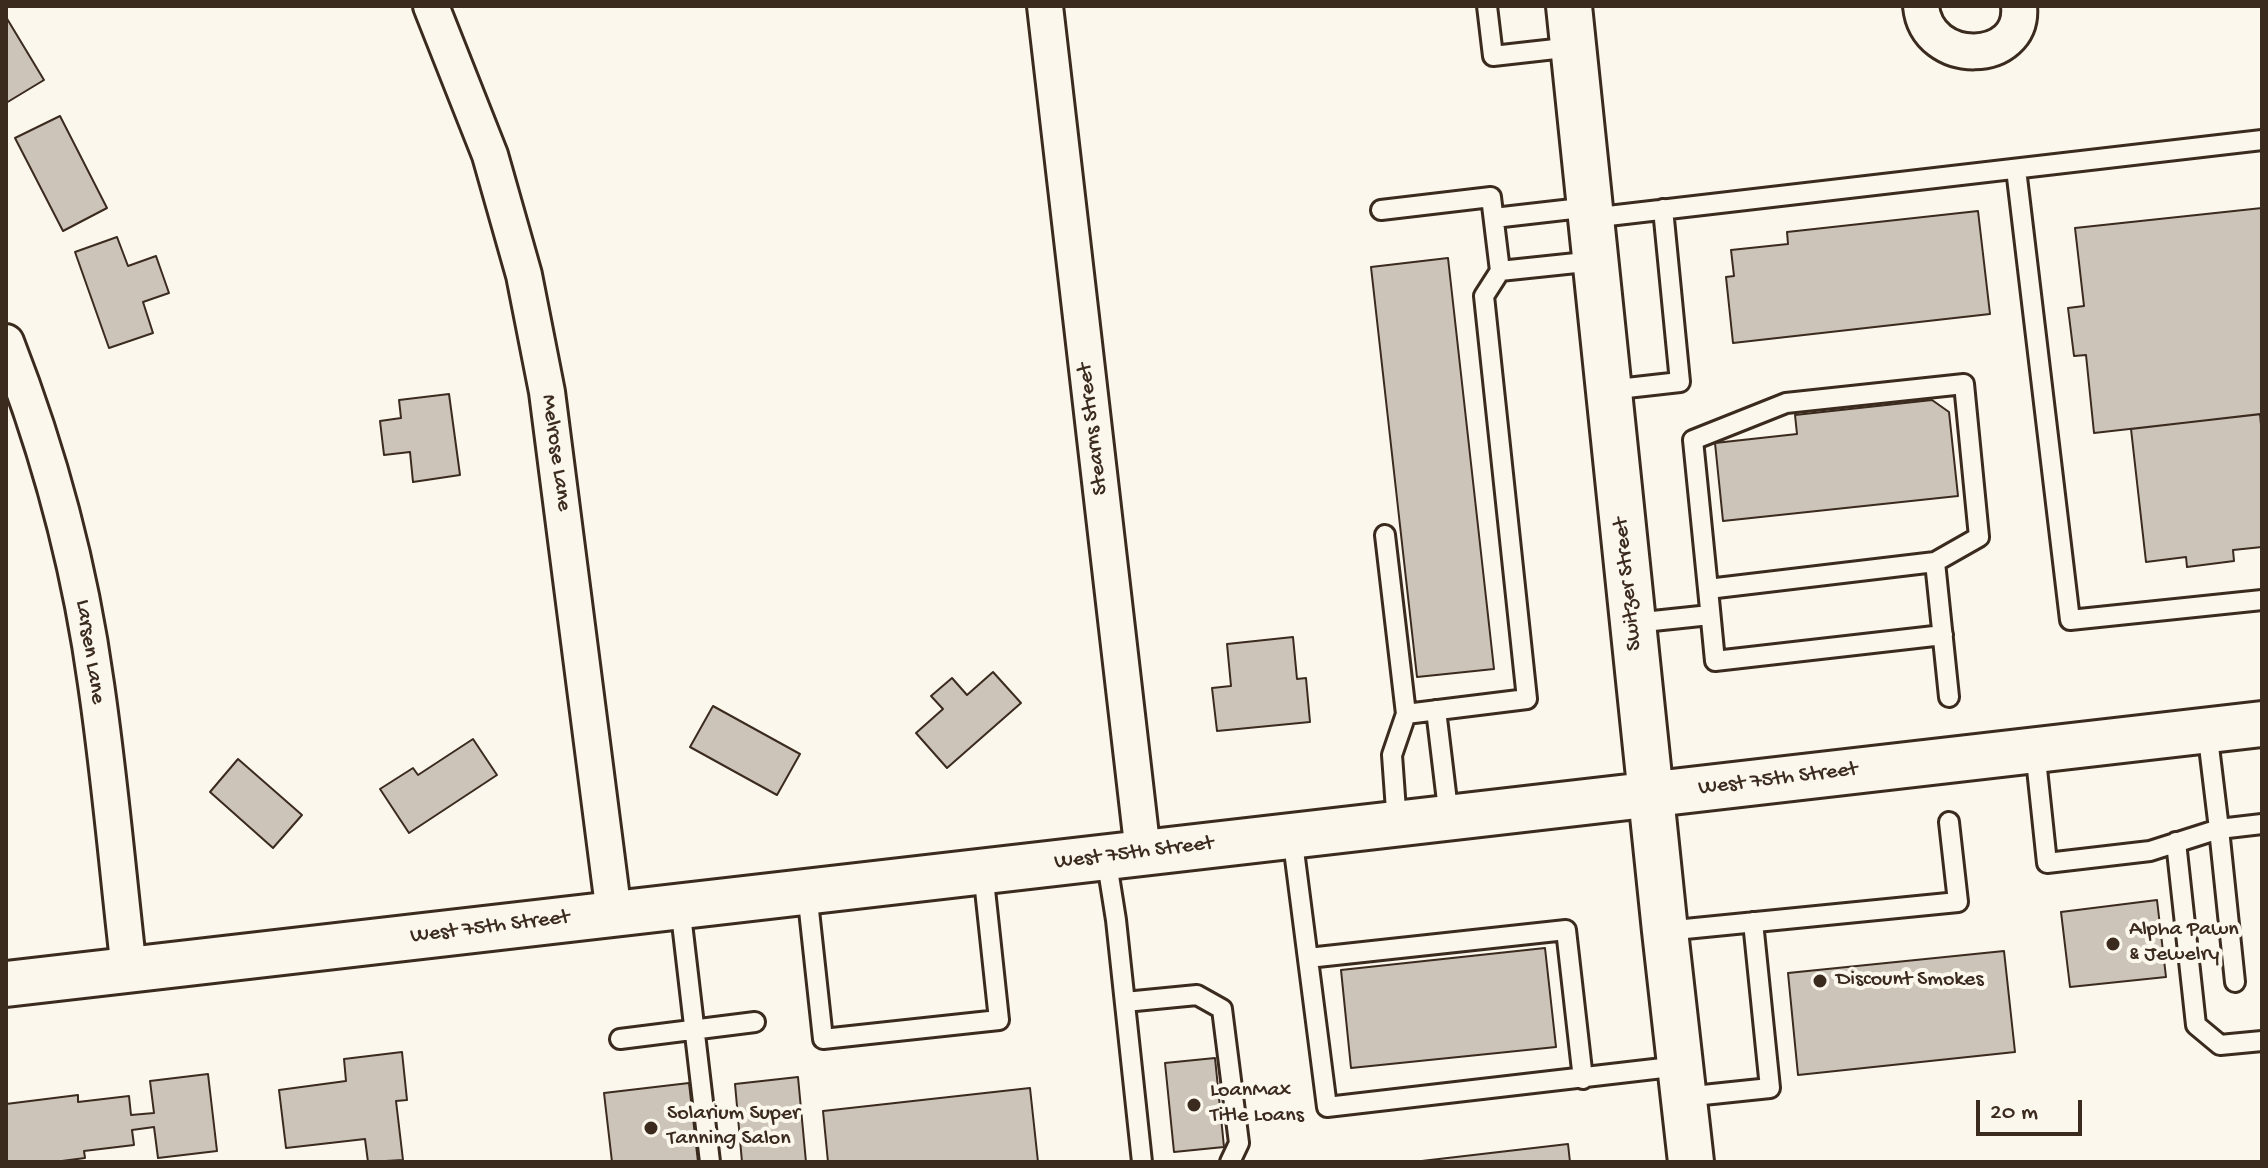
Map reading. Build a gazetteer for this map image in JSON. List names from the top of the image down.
{
  "streets": {
    "main road": ["Switzer Street", "West 75th Street"],
    "street": ["Stearns Street", "Melrose Lane", "Larsen Lane"]
  },
  "crossings": [
    ["Stearns Street", "West 75th Street"],
    ["Melrose Lane", "West 75th Street"],
    ["Switzer Street", "West 75th Street"],
    ["Larsen Lane", "West 75th Street"]
  ],
  "places": [
    "Alpha Pawn & Jewelry",
    "Discount Smokes",
    "LoanMax Title Loans",
    "Solarium Super Tanning Salon"
  ],
  "scale_bar": "20 m"
}
